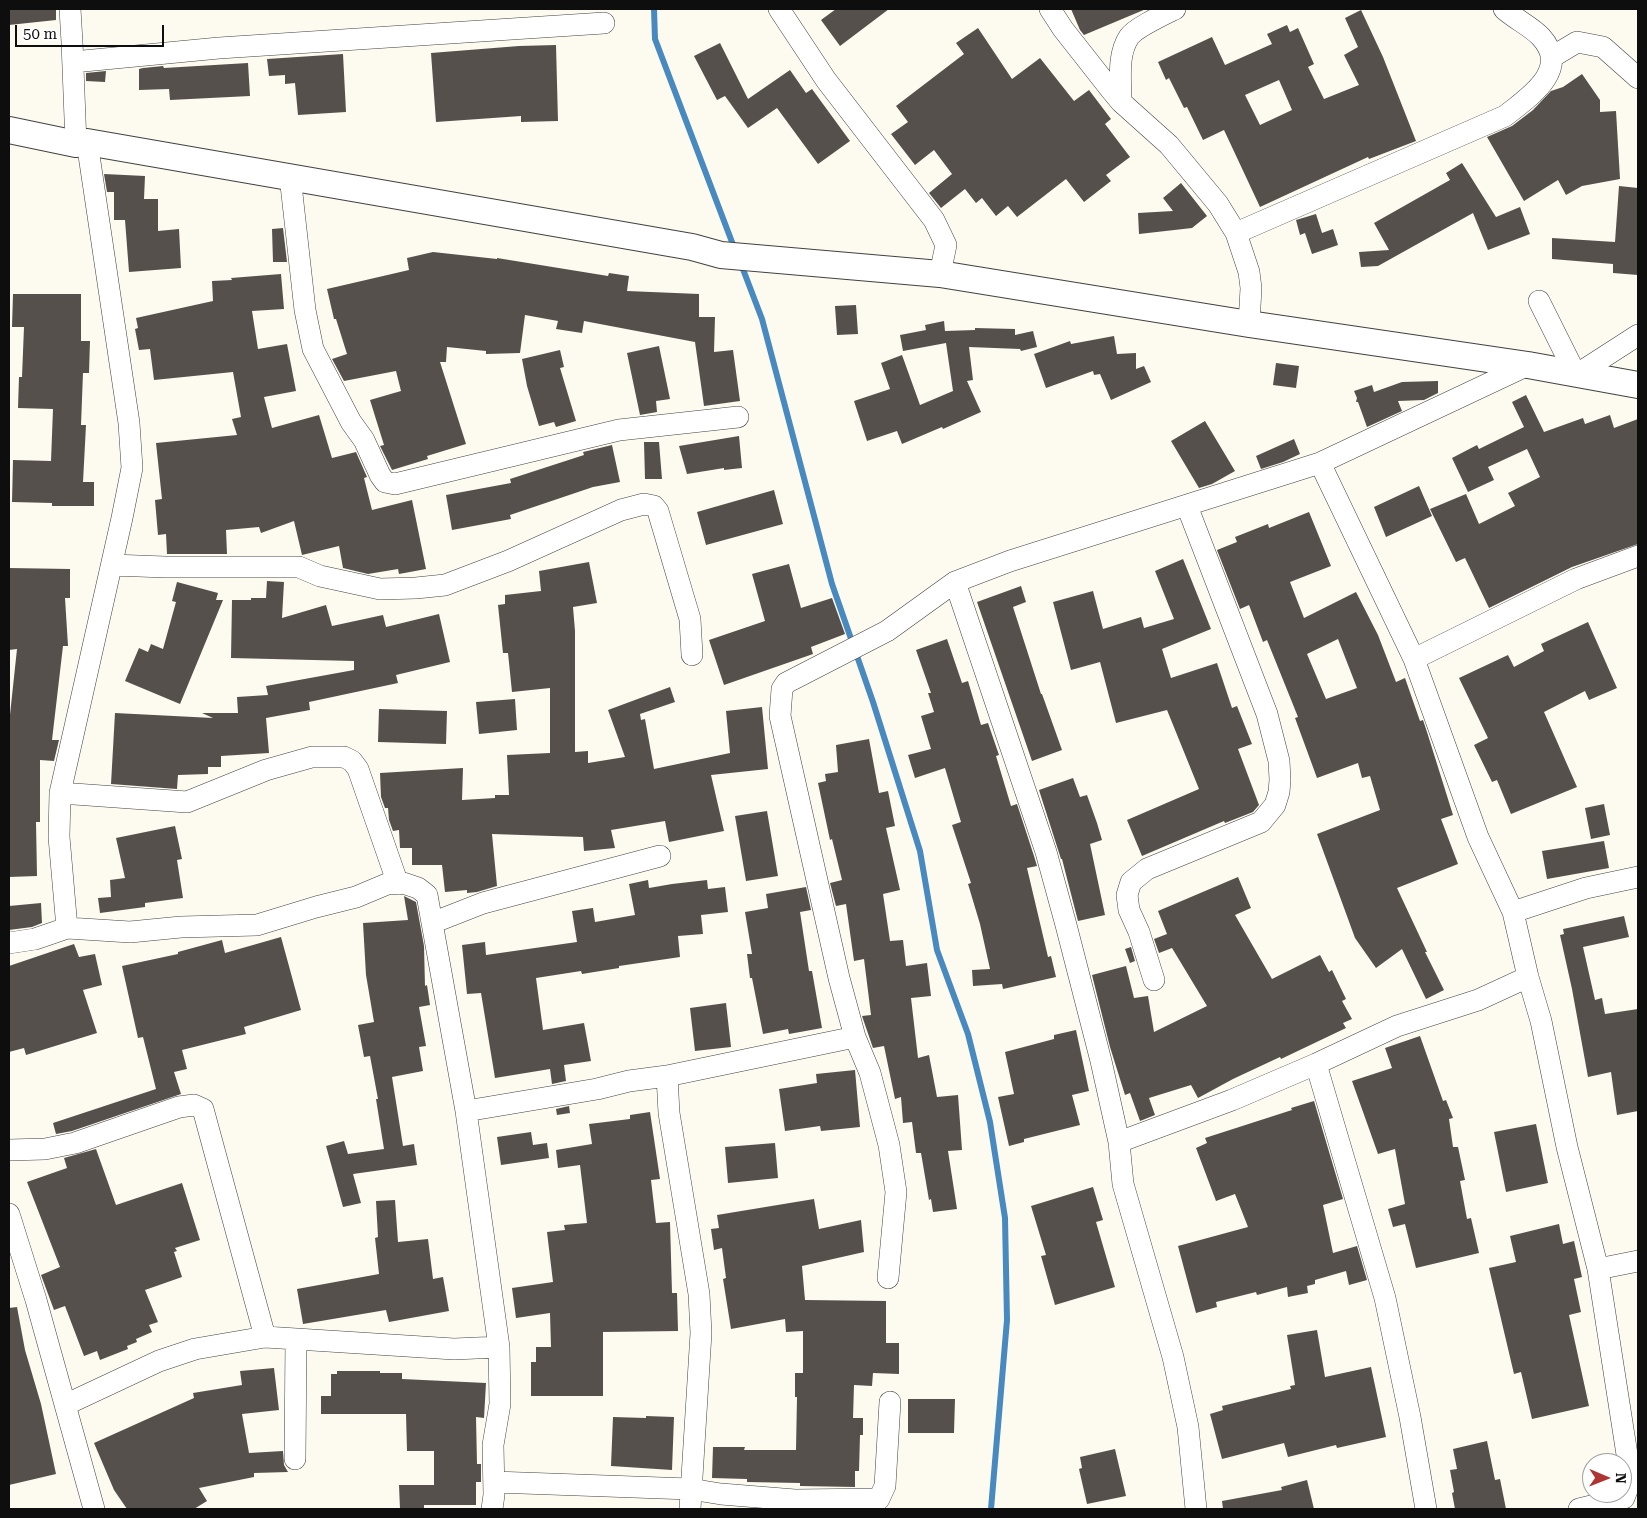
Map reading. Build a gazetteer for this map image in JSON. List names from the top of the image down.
{
  "scale_bar": "50 m",
  "north": "right"
}
